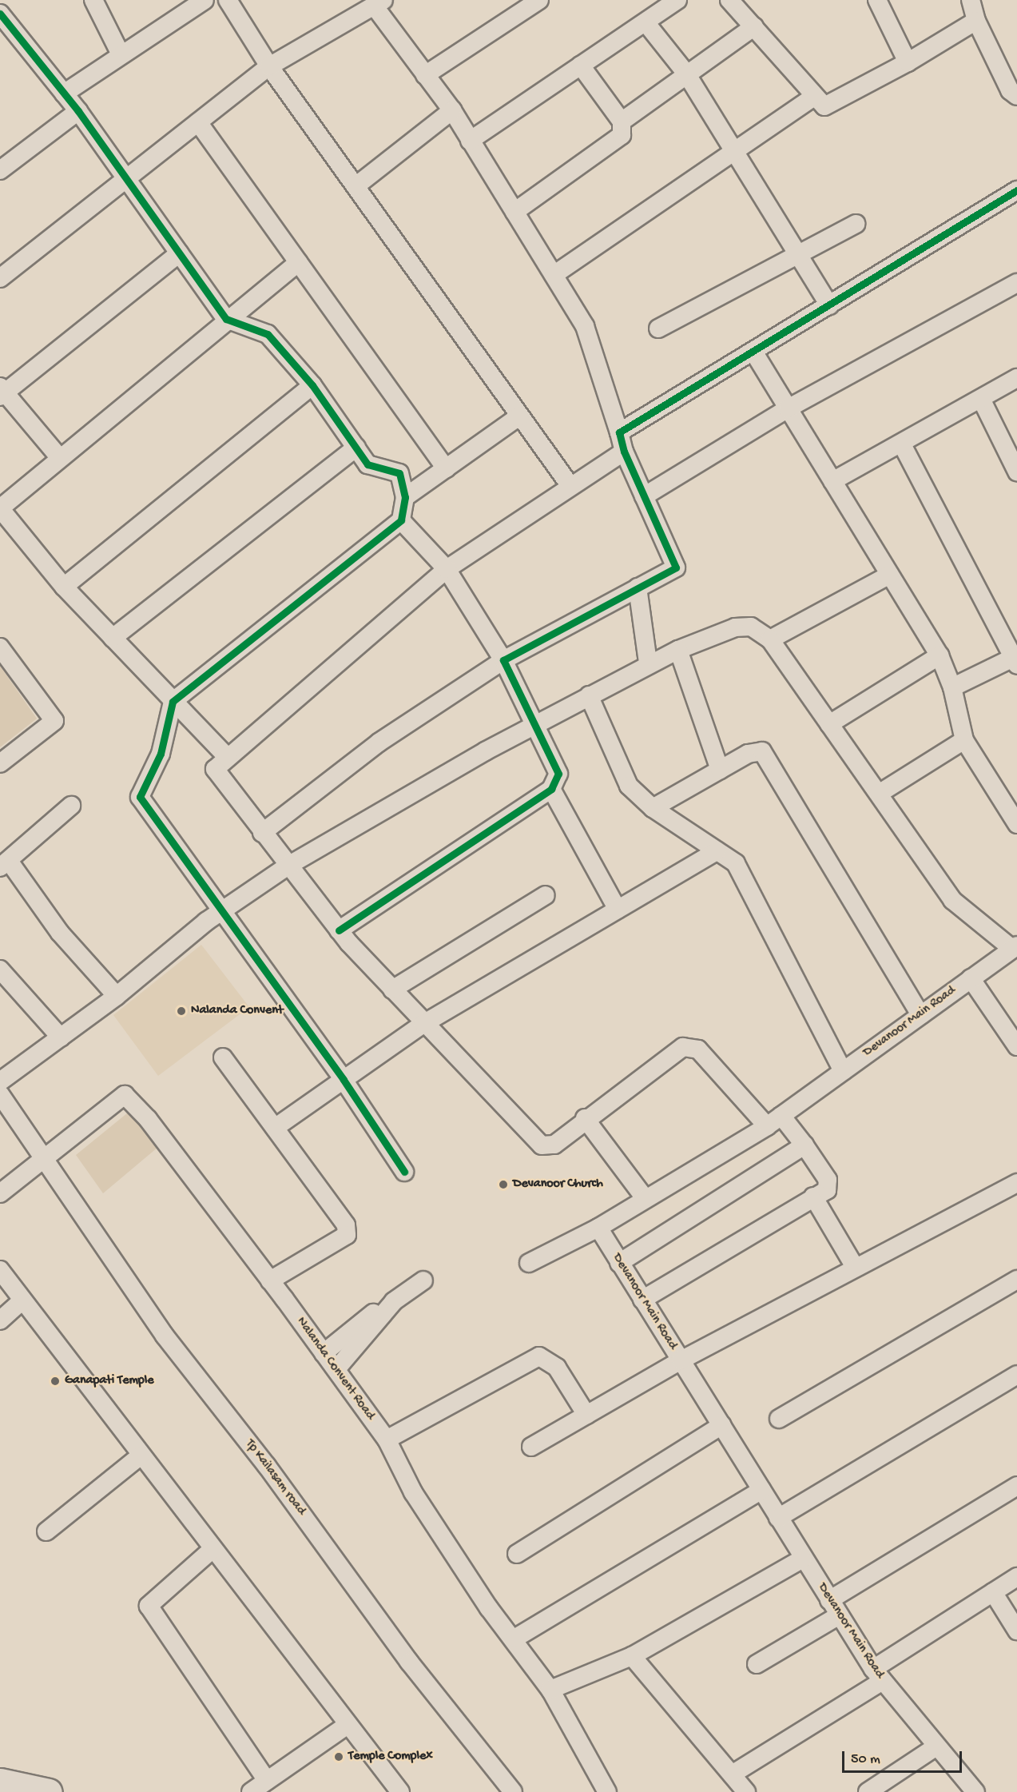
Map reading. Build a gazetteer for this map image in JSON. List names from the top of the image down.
{
  "streets": {
    "street": ["Devanoor Main Road", "Nalanda Convent Road", "Tp Kailasam road"]
  },
  "crossings": [
    ["Nalanda Convent Road", "Tp Kailasam road"]
  ],
  "places": [
    "Nalanda Convent",
    "Devanoor Church",
    "Ganapati Temple",
    "Temple Complex"
  ],
  "scale_bar": "50 m"
}
